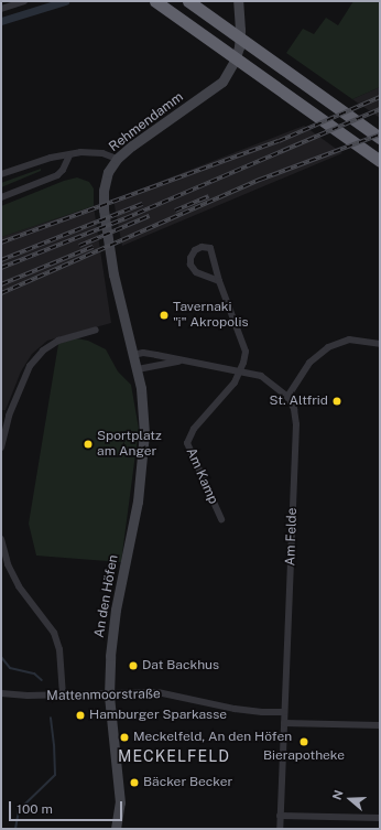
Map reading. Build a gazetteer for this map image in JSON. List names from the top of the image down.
{
  "streets": {
    "street": [
      "Rehmendamm",
      "Am Kamp",
      "Am Felde",
      "An den Höfen",
      "Mattenmoorstraße"
    ]
  },
  "crossings": [
    ["Rehmendamm", "An den Höfen"],
    ["Am Felde", "Mattenmoorstraße"],
    ["An den Höfen", "Mattenmoorstraße"]
  ],
  "districts": ["MECKELFELD"],
  "places": [
    "Tavernaki \"i\" Akropolis",
    "St. Altfrid",
    "Sportplatz am Anger",
    "Dat Backhus",
    "Hamburger Sparkasse",
    "Meckelfeld, An den Höfen",
    "Bierapotheke",
    "Bäcker Becker"
  ],
  "scale_bar": "100 m",
  "north": "left"
}
